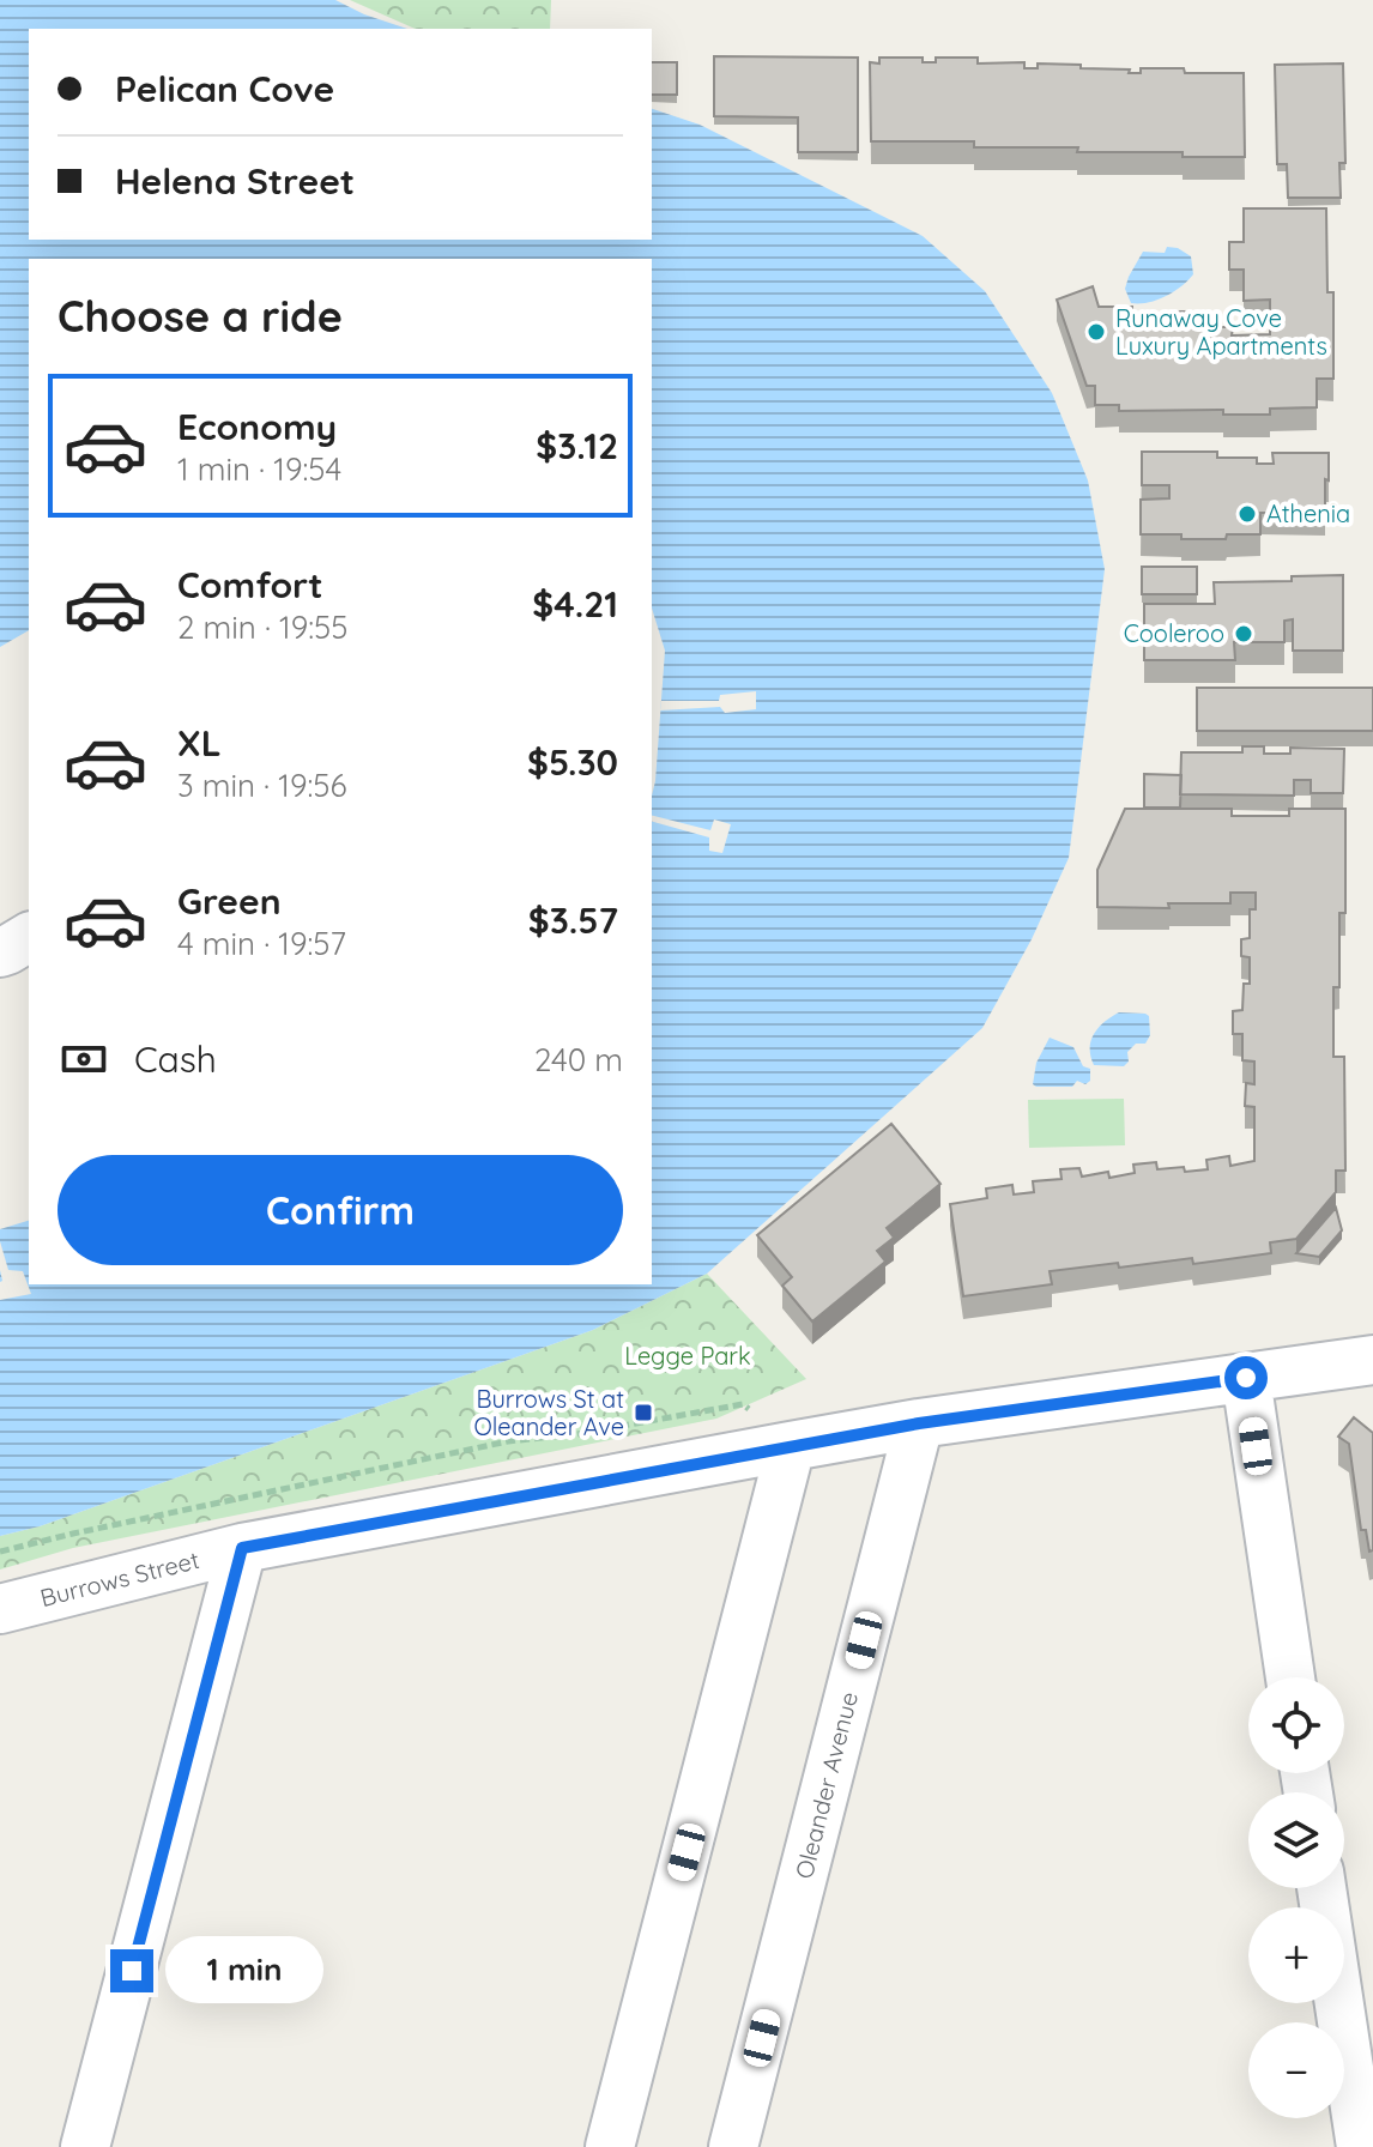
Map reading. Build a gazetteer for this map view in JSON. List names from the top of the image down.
{
  "streets": {
    "street": ["Burrows Street", "Oleander Avenue"]
  },
  "crossings": [
    ["Burrows Street", "Oleander Avenue"]
  ],
  "parks": ["Legge Park"],
  "places": {
    "other": ["Runaway Cove Luxury Apartments", "Athenia", "Cooleroo"],
    "transit": ["Burrows St at Oleander Ave"]
  },
  "page": {
    "banner": ["Pelican Cove", "Helena Street"],
    "heading": "Choose a ride",
    "list": [
      {
        "name": "Economy",
        "note": "1 min · 19:54",
        "value": "$3.12"
      },
      {
        "name": "Comfort",
        "note": "2 min · 19:55",
        "value": "$4.21"
      },
      {
        "name": "XL",
        "note": "3 min · 19:56",
        "value": "$5.30"
      },
      {
        "name": "Green",
        "note": "4 min · 19:57",
        "value": "$3.57"
      }
    ],
    "pay": ["Cash", "240 m"],
    "buttons": "Confirm",
    "map_buttons": ["+", "−"],
    "bubble": "1 min"
  }
}
